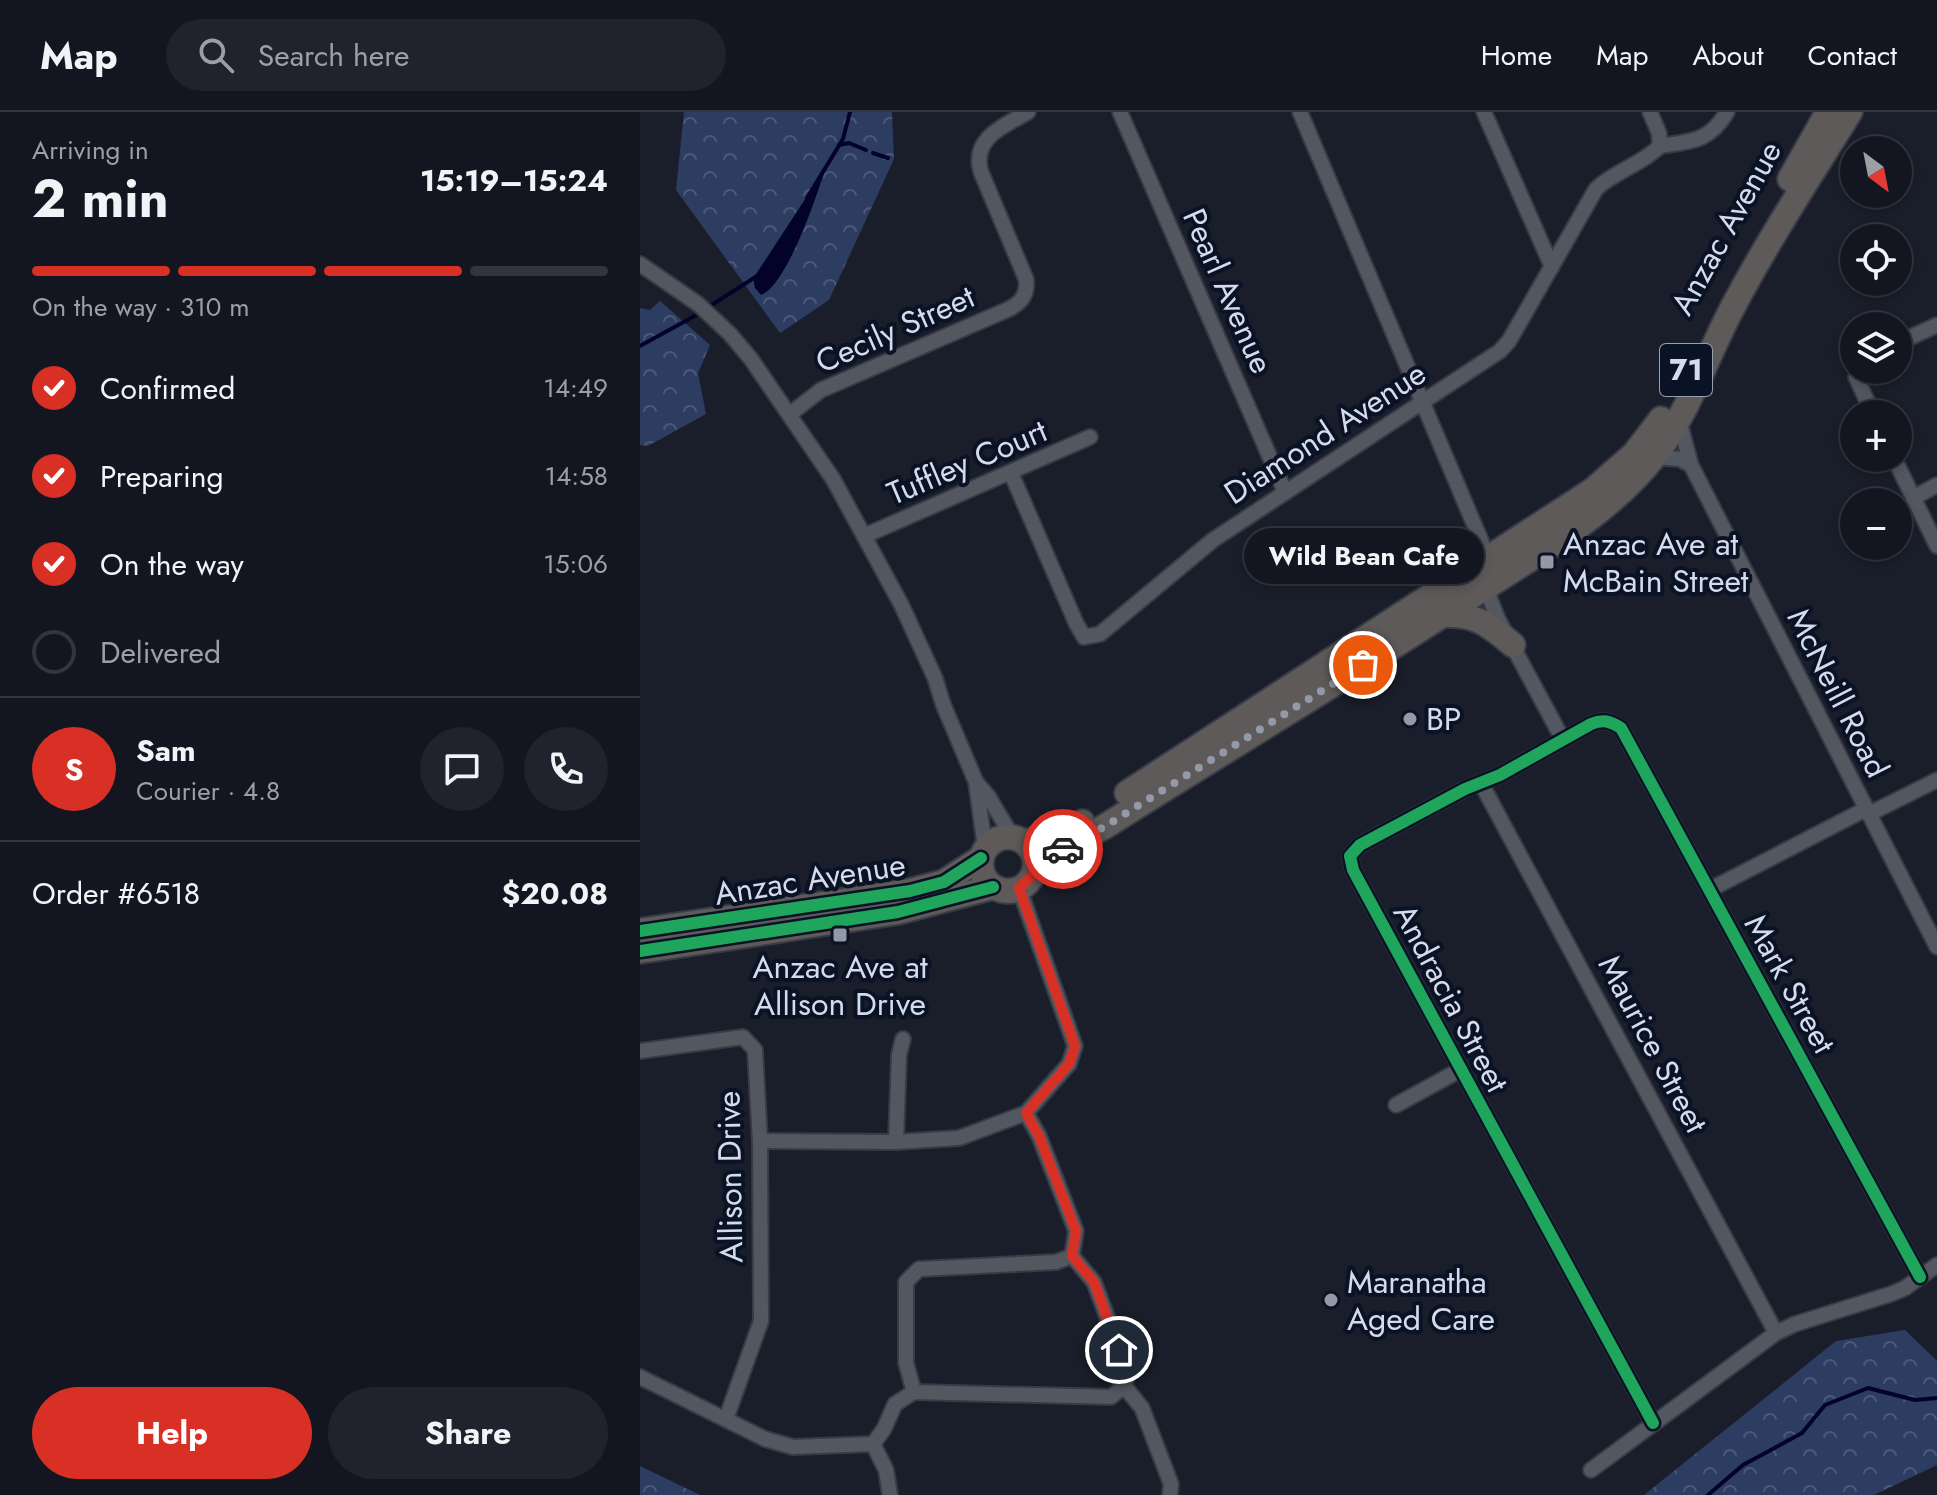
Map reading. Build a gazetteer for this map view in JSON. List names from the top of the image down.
{
  "streets": {
    "highway": ["Anzac Avenue", "71"],
    "street": [
      "Pearl Avenue",
      "Cecily Street",
      "Diamond Avenue",
      "Tuffley Court",
      "McNeill Road",
      "Mark Street",
      "Andracia Street",
      "Maurice Street",
      "Allison Drive"
    ]
  },
  "crossings": [
    ["Anzac Avenue", "71"],
    ["Anzac Avenue", "McNeill Road"],
    ["Pearl Avenue", "Diamond Avenue"],
    ["Diamond Avenue", "Tuffley Court"],
    ["Mark Street", "Andracia Street"],
    ["Andracia Street", "Maurice Street"]
  ],
  "places": {
    "transit": ["Anzac Ave at McBain Street", "Anzac Ave at Allison Drive"],
    "other": ["Wild Bean Cafe", "BP", "Maranatha Aged Care"]
  },
  "north": "bottom right",
  "page": {
    "header": "Map",
    "search": "Search here",
    "nav": [
      "Home",
      "Map",
      "About",
      "Contact"
    ],
    "heading": ["2 min", "Arriving in", "15:19–15:24"],
    "panel": [
      "Sam",
      "Courier · 4.8",
      "Order #6518",
      "$20.08"
    ],
    "map_buttons": ["+", "−"],
    "bar": "On the way · 310 m",
    "list": [
      ["Confirmed", "14:49"],
      ["Preparing", "14:58"],
      ["On the way", "15:06"],
      "Delivered"
    ],
    "bubble": "Wild Bean Cafe",
    "round": "S",
    "buttons": ["Help", "Share"]
  }
}
